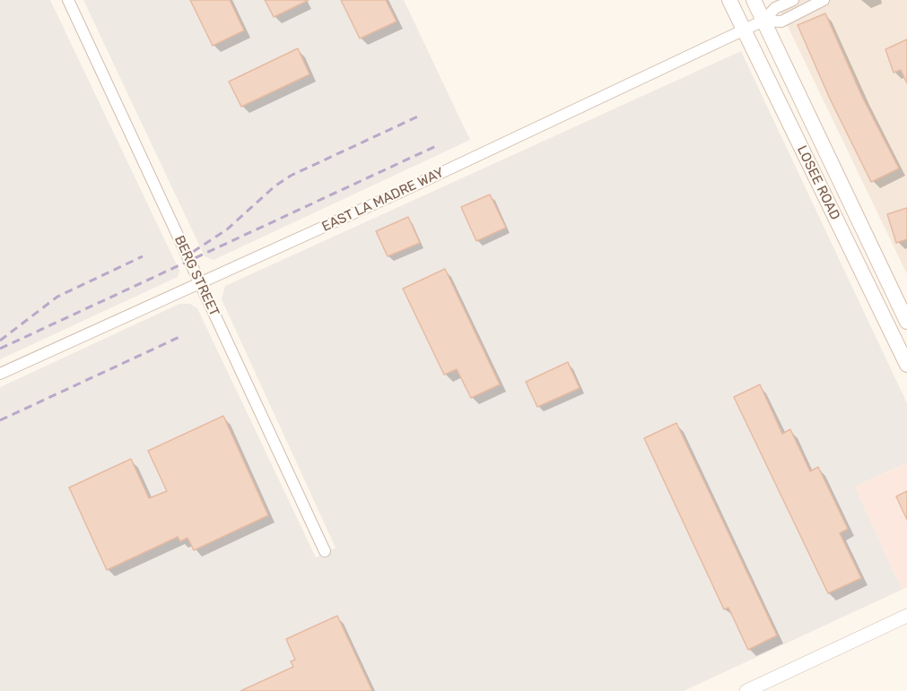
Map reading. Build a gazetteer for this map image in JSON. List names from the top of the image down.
{
  "streets": {
    "main road": ["LOSEE ROAD"],
    "street": ["EAST LA MADRE WAY", "BERG STREET"]
  },
  "crossings": [
    ["LOSEE ROAD", "EAST LA MADRE WAY"],
    ["EAST LA MADRE WAY", "BERG STREET"]
  ]
}
